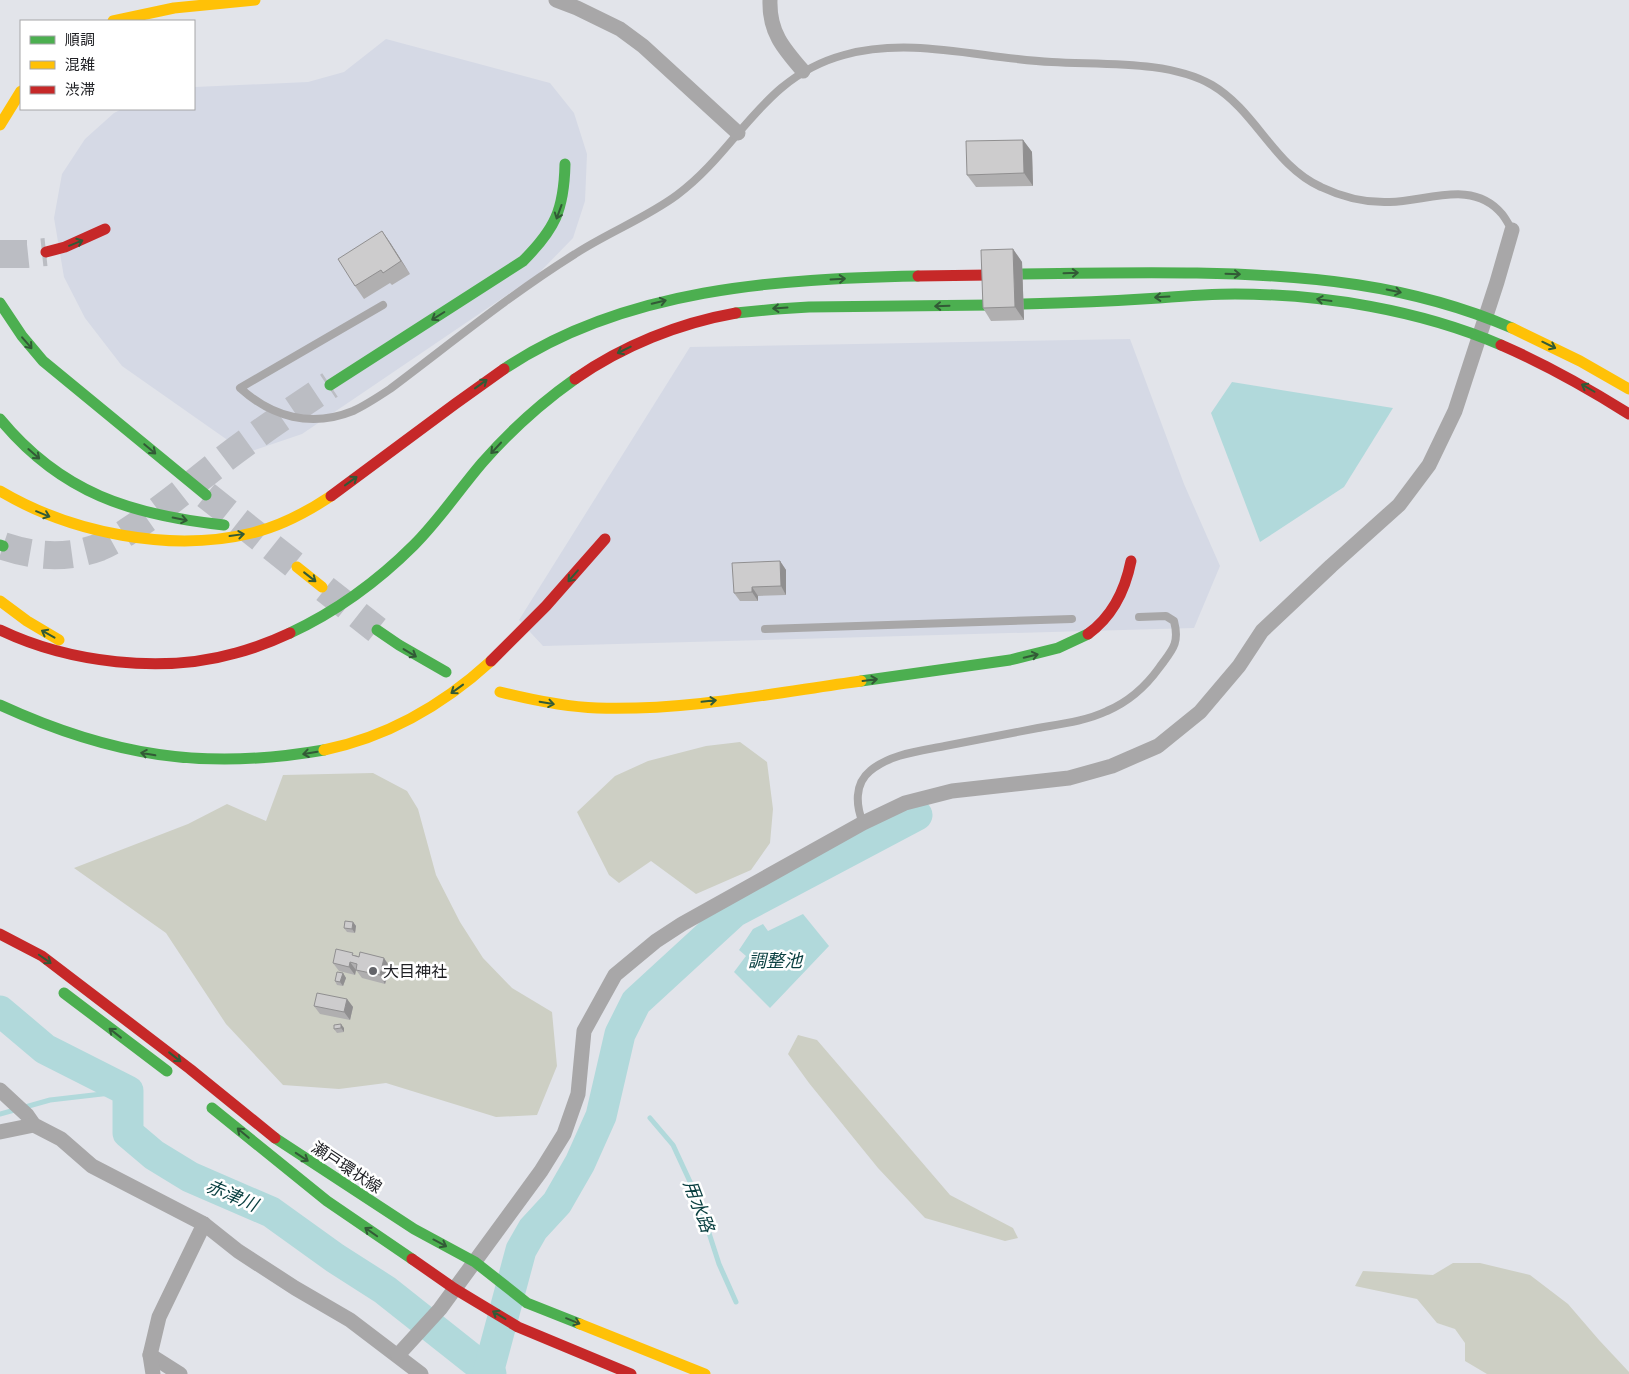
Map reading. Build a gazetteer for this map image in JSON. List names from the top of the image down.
{
  "streets": {
    "main road": ["瀬戸環状線"]
  },
  "water": ["調整池", "赤津川", "用水路"],
  "places": ["大目神社"],
  "legend": ["順調", "混雑", "渋滞"]
}
